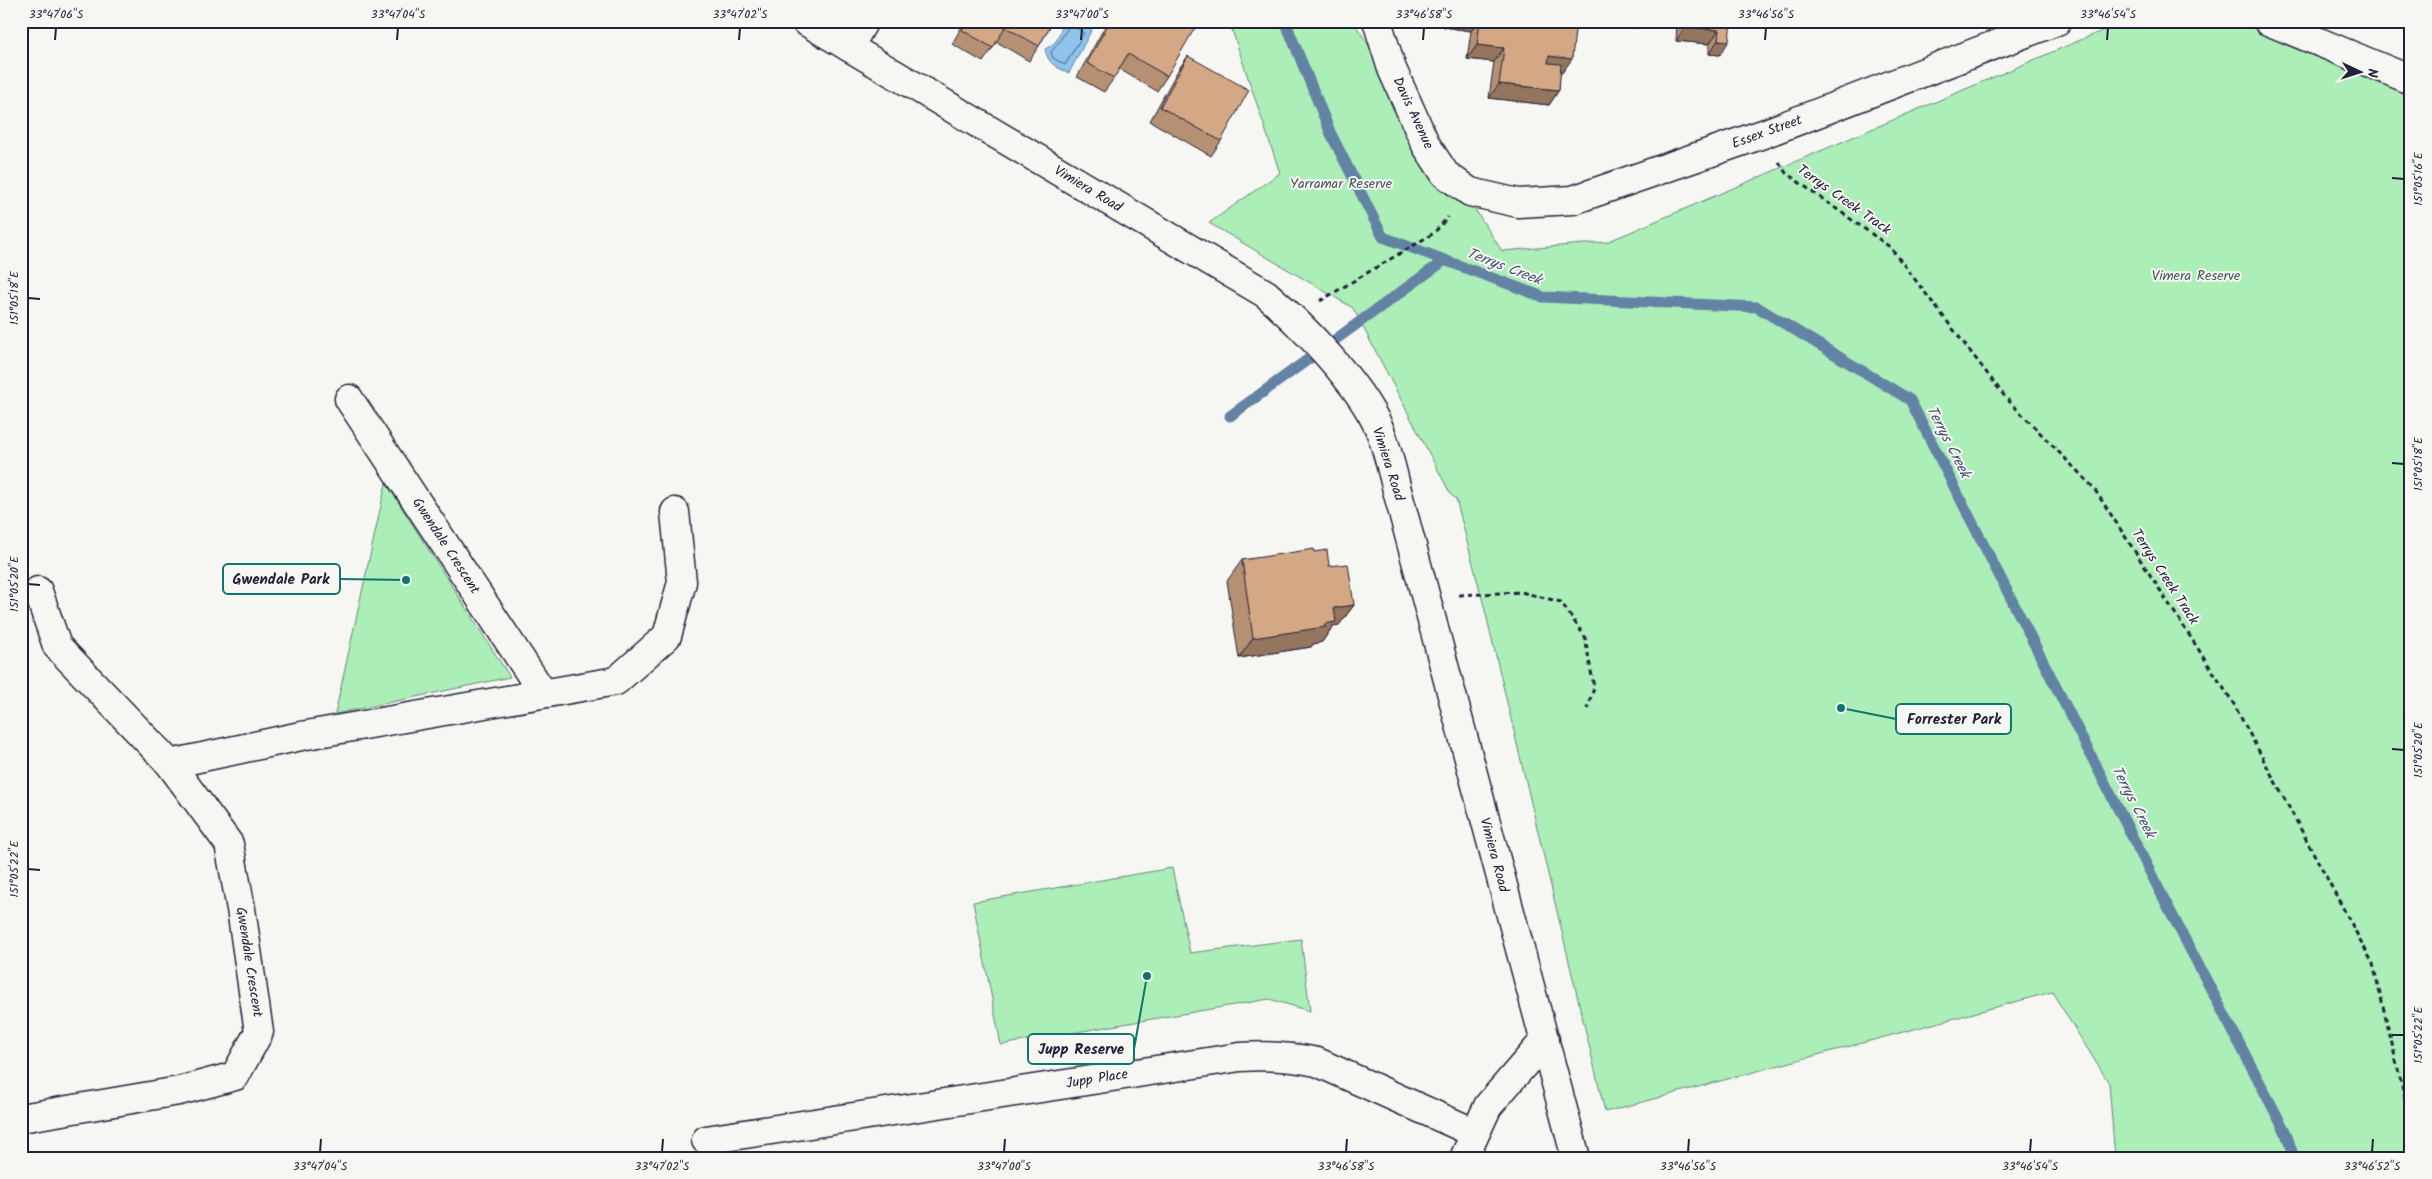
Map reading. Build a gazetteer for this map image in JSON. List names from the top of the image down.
{
  "streets": {
    "street": [
      "Davis Avenue",
      "Essex Street",
      "Vimiera Road",
      "Gwendale Crescent",
      "Jupp Place"
    ],
    "path": ["Terrys Creek Track"]
  },
  "crossings": [
    ["Davis Avenue", "Essex Street"],
    ["Essex Street", "Terrys Creek Track"]
  ],
  "water": ["Terrys Creek"],
  "parks": ["Yarramar Reserve", "Vimera Reserve"],
  "places": ["Gwendale Park", "Forrester Park", "Jupp Reserve"],
  "north": "right",
  "coordinates": [
    "33°47'06\"S",
    "33°47'04\"S",
    "33°47'02\"S",
    "33°47'00\"S",
    "33°46'58\"S",
    "33°46'56\"S",
    "33°46'54\"S",
    "151°05'16\"E",
    "151°05'18\"E",
    "151°05'20\"E",
    "151°05'22\"E",
    "33°46'52\"S"
  ]
}
